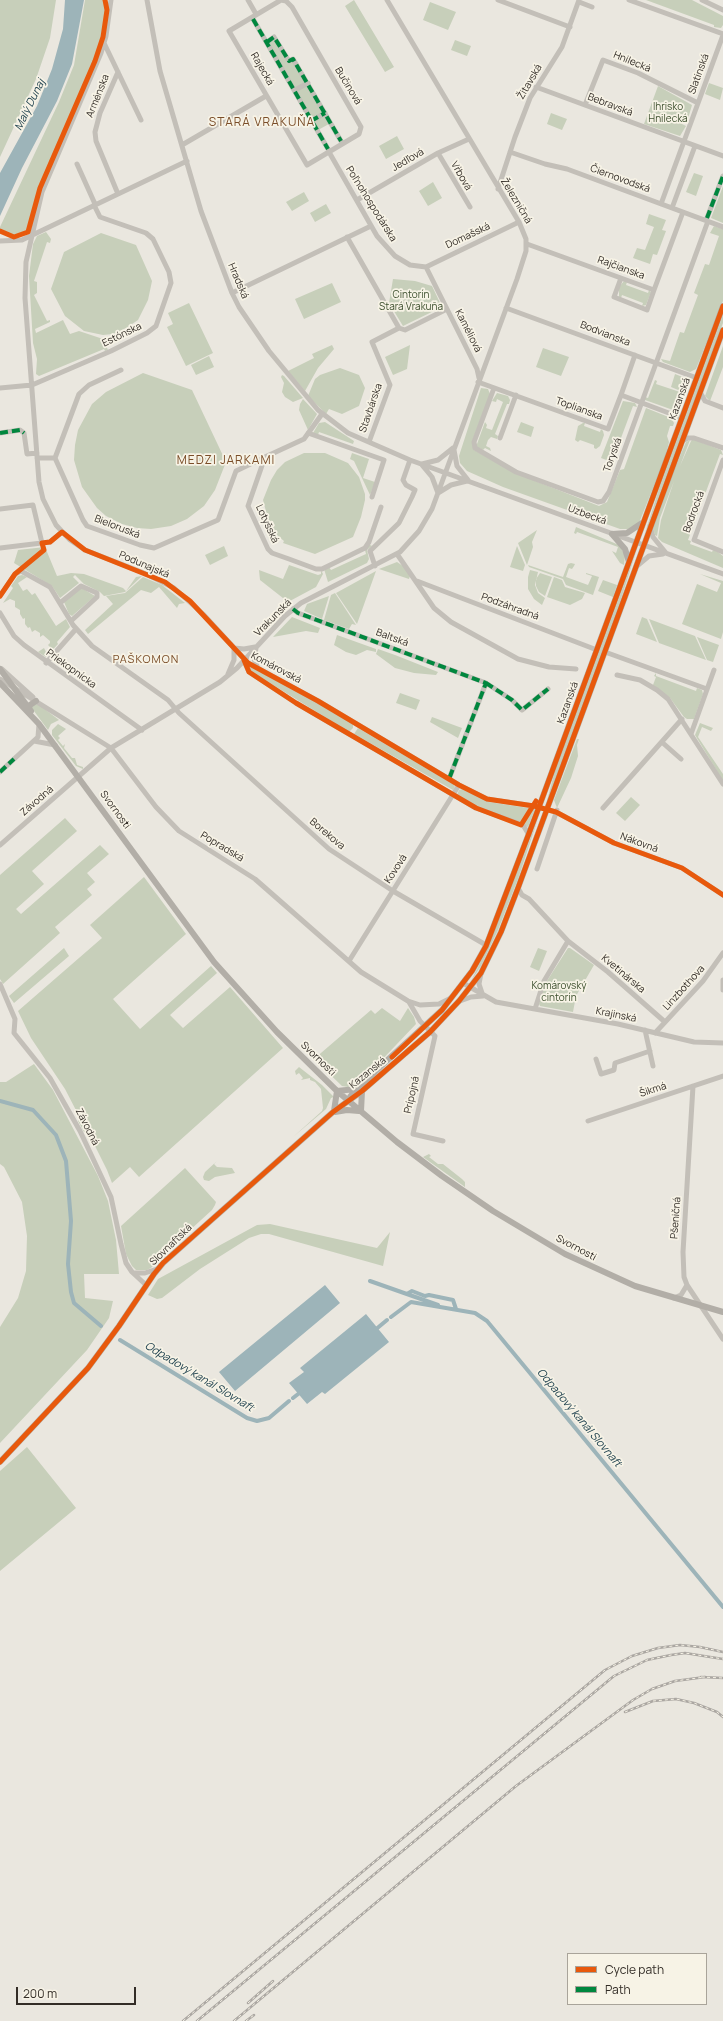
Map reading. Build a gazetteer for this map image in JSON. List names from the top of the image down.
{
  "streets": {
    "main road": [
      "Kazanská",
      "Svornosti",
      "Popradská",
      "Slovnaftská"
    ],
    "street": [
      "Hnilecká",
      "Rajecká",
      "Slatinská",
      "Žitavská",
      "Bučinová",
      "Arménska",
      "Bebravská",
      "Jedľová",
      "Vŕbová",
      "Čiernovodská",
      "Železničná",
      "Poľnohospodárska",
      "Domašská",
      "Rajčianska",
      "Hradská",
      "Kaméliová",
      "Bodvianska",
      "Estónska",
      "Stavbárska",
      "Toplianska",
      "Toryská",
      "Bodrocká",
      "Uzbecká",
      "Lotyšská",
      "Bieloruská",
      "Podunajská",
      "Podzáhradná",
      "Vrakunská",
      "Baltská",
      "Komárovská",
      "Priekopnícka",
      "Závodná",
      "Borekova",
      "Nákovná",
      "Kovová",
      "Kvetinárska",
      "Linzbothova",
      "Krajinská",
      "Šikmá",
      "Prípojná",
      "Pšeničná"
    ]
  },
  "crossings": [
    ["Hnilecká", "Slatinská"],
    ["Hnilecká", "Bebravská"],
    ["Rajecká", "Bučinová"],
    ["Rajecká", "Poľnohospodárska"],
    ["Rajecká", "Hradská"],
    ["Slatinská", "Bebravská"],
    ["Slatinská", "Čiernovodská"],
    ["Žitavská", "Bebravská"],
    ["Žitavská", "Čiernovodská"],
    ["Žitavská", "Železničná"],
    ["Bučinová", "Poľnohospodárska"],
    ["Arménska", "Podunajská"],
    ["Jedľová", "Vŕbová"],
    ["Jedľová", "Železničná"],
    ["Jedľová", "Poľnohospodárska"],
    ["Čiernovodská", "Rajčianska"],
    ["Čiernovodská", "Toryská"],
    ["Železničná", "Domašská"],
    ["Železničná", "Rajčianska"],
    ["Poľnohospodárska", "Domašská"],
    ["Poľnohospodárska", "Kaméliová"],
    ["Domašská", "Kaméliová"],
    ["Hradská", "Stavbárska"],
    ["Hradská", "Uzbecká"],
    ["Hradská", "Vrakunská"],
    ["Kaméliová", "Stavbárska"],
    ["Kaméliová", "Toplianska"],
    ["Bodvianska", "Kazanská"],
    ["Bodvianska", "Toryská"],
    ["Estónska", "Podunajská"],
    ["Kazanská", "Uzbecká"],
    ["Kazanská", "Podzáhradná"],
    ["Kazanská", "Komárovská"],
    ["Kazanská", "Svornosti"],
    ["Kazanská", "Borekova"],
    ["Kazanská", "Nákovná"],
    ["Kazanská", "Popradská"],
    ["Kazanská", "Kvetinárska"],
    ["Kazanská", "Krajinská"],
    ["Kazanská", "Prípojná"],
    ["Kazanská", "Slovnaftská"],
    ["Toplianska", "Toryská"],
    ["Uzbecká", "Vrakunská"],
    ["Lotyšská", "Bieloruská"],
    ["Podunajská", "Vrakunská"],
    ["Podunajská", "Komárovská"],
    ["Vrakunská", "Baltská"],
    ["Vrakunská", "Komárovská"],
    ["Vrakunská", "Priekopnícka"],
    ["Vrakunská", "Závodná"],
    ["Vrakunská", "Borekova"],
    ["Vrakunská", "Popradská"],
    ["Komárovská", "Nákovná"],
    ["Komárovská", "Kovová"],
    ["Závodná", "Svornosti"],
    ["Závodná", "Popradská"],
    ["Závodná", "Slovnaftská"],
    ["Svornosti", "Popradská"],
    ["Svornosti", "Pšeničná"],
    ["Svornosti", "Slovnaftská"],
    ["Borekova", "Kovová"],
    ["Popradská", "Kovová"],
    ["Popradská", "Prípojná"],
    ["Kvetinárska", "Linzbothova"],
    ["Linzbothova", "Krajinská"],
    ["Šikmá", "Pšeničná"]
  ],
  "districts": ["STARÁ VRAKUŇA", "MEDZI JARKAMI", "PAŠKOMON"],
  "water": ["Malý Dunaj", "Odpadový kanál Slovnaft"],
  "parks": ["Ihrisko Hnilecká", "Cintorín Stará Vrakuňa", "Komárovský cintorín"],
  "legend": ["Cycle path", "Path"],
  "scale_bar": "200 m"
}
